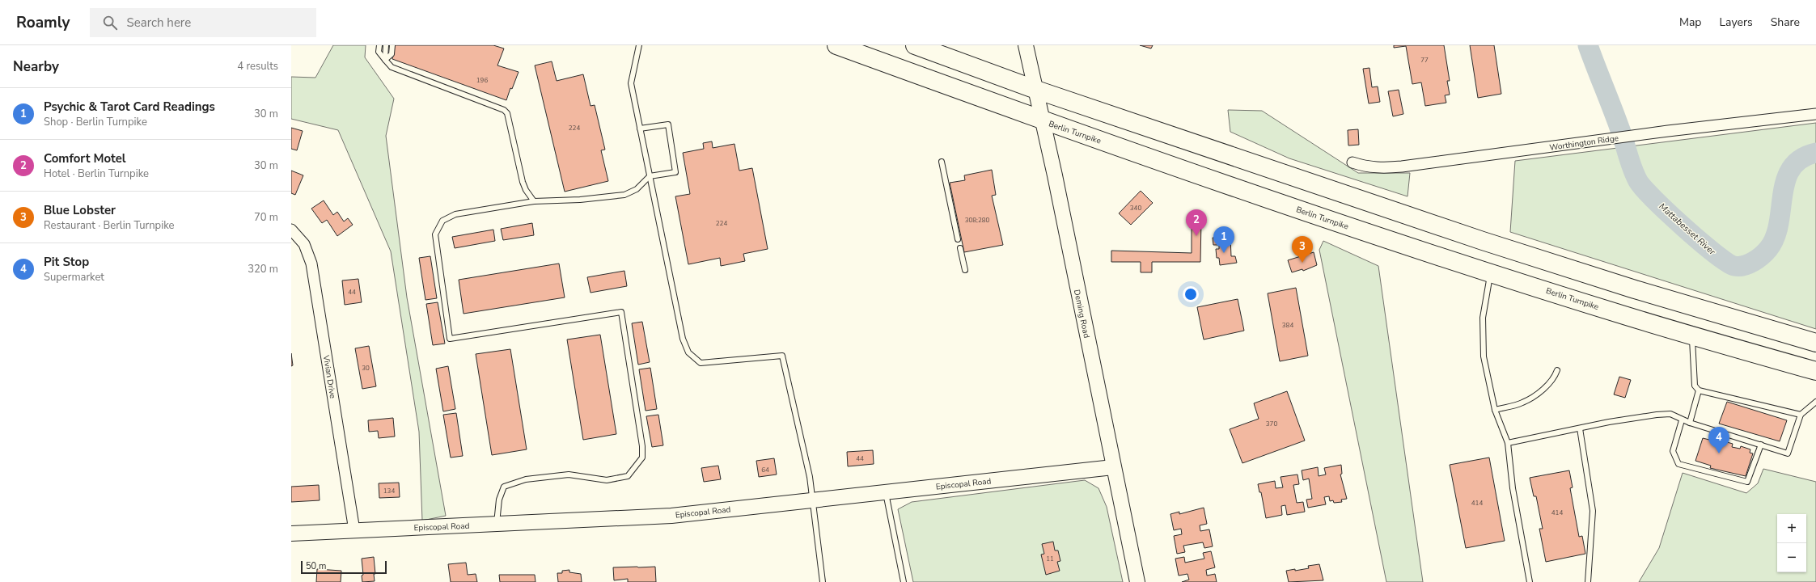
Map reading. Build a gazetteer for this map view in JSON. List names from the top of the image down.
{
  "streets": {
    "highway": ["Berlin Turnpike"],
    "street": [
      "Worthington Ridge",
      "Deming Road",
      "Vivian Drive",
      "Episcopal Road"
    ]
  },
  "crossings": [
    ["Berlin Turnpike", "Deming Road"],
    ["Deming Road", "Episcopal Road"],
    ["Vivian Drive", "Episcopal Road"]
  ],
  "water": ["Mattabesset River"],
  "house_numbers": [
    "77",
    "196",
    "224",
    "340",
    "308;280",
    "224",
    "44",
    "384",
    "30",
    "370",
    "44",
    "64",
    "134",
    "414",
    "414",
    "11"
  ],
  "scale_bar": "50 m",
  "page": {
    "header": "Roamly",
    "search": "Search here",
    "nav": ["Map", "Layers", "Share"],
    "heading": ["Nearby", "4 results"],
    "list": [
      {
        "mark": "1",
        "name": "Psychic & Tarot Card Readings",
        "note": "Shop · Berlin Turnpike",
        "value": "30 m"
      },
      {
        "mark": "2",
        "name": "Comfort Motel",
        "note": "Hotel · Berlin Turnpike",
        "value": "30 m"
      },
      {
        "mark": "3",
        "name": "Blue Lobster",
        "note": "Restaurant · Berlin Turnpike",
        "value": "70 m"
      },
      {
        "mark": "4",
        "name": "Pit Stop",
        "note": "Supermarket",
        "value": "320 m"
      }
    ],
    "pins": [
      "2",
      "1",
      "3",
      "4"
    ],
    "map_buttons": ["+", "−"],
    "scale": "50 m"
  }
}
